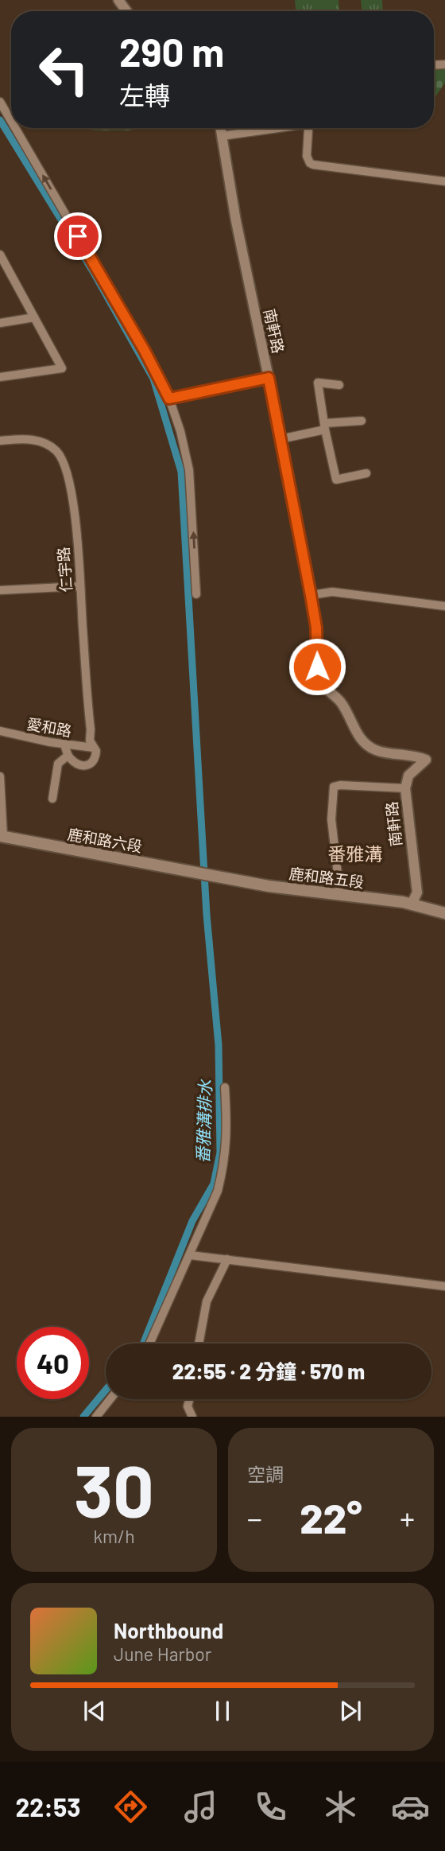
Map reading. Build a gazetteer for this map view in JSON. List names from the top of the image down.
{
  "streets": {
    "main road": ["鹿和路六段", "鹿和路五段"],
    "street": ["南軒路", "仁宇路", "愛和路"]
  },
  "crossings": [
    ["南軒路", "鹿和路五段"],
    ["仁宇路", "愛和路"],
    ["鹿和路六段", "鹿和路五段"]
  ],
  "districts": ["番雅溝"],
  "water": ["番雅溝排水"],
  "page": {
    "turn": ["290 m", "左轉"],
    "limit": "40",
    "trip": "22:55 · 2 分鐘 · 570 m",
    "tile": [
      ["30", "km/h"],
      "空調"
    ],
    "heat": ["−", "22°", "+"],
    "song": ["Northbound", "June Harbor"],
    "tabs": "22:53"
  }
}
